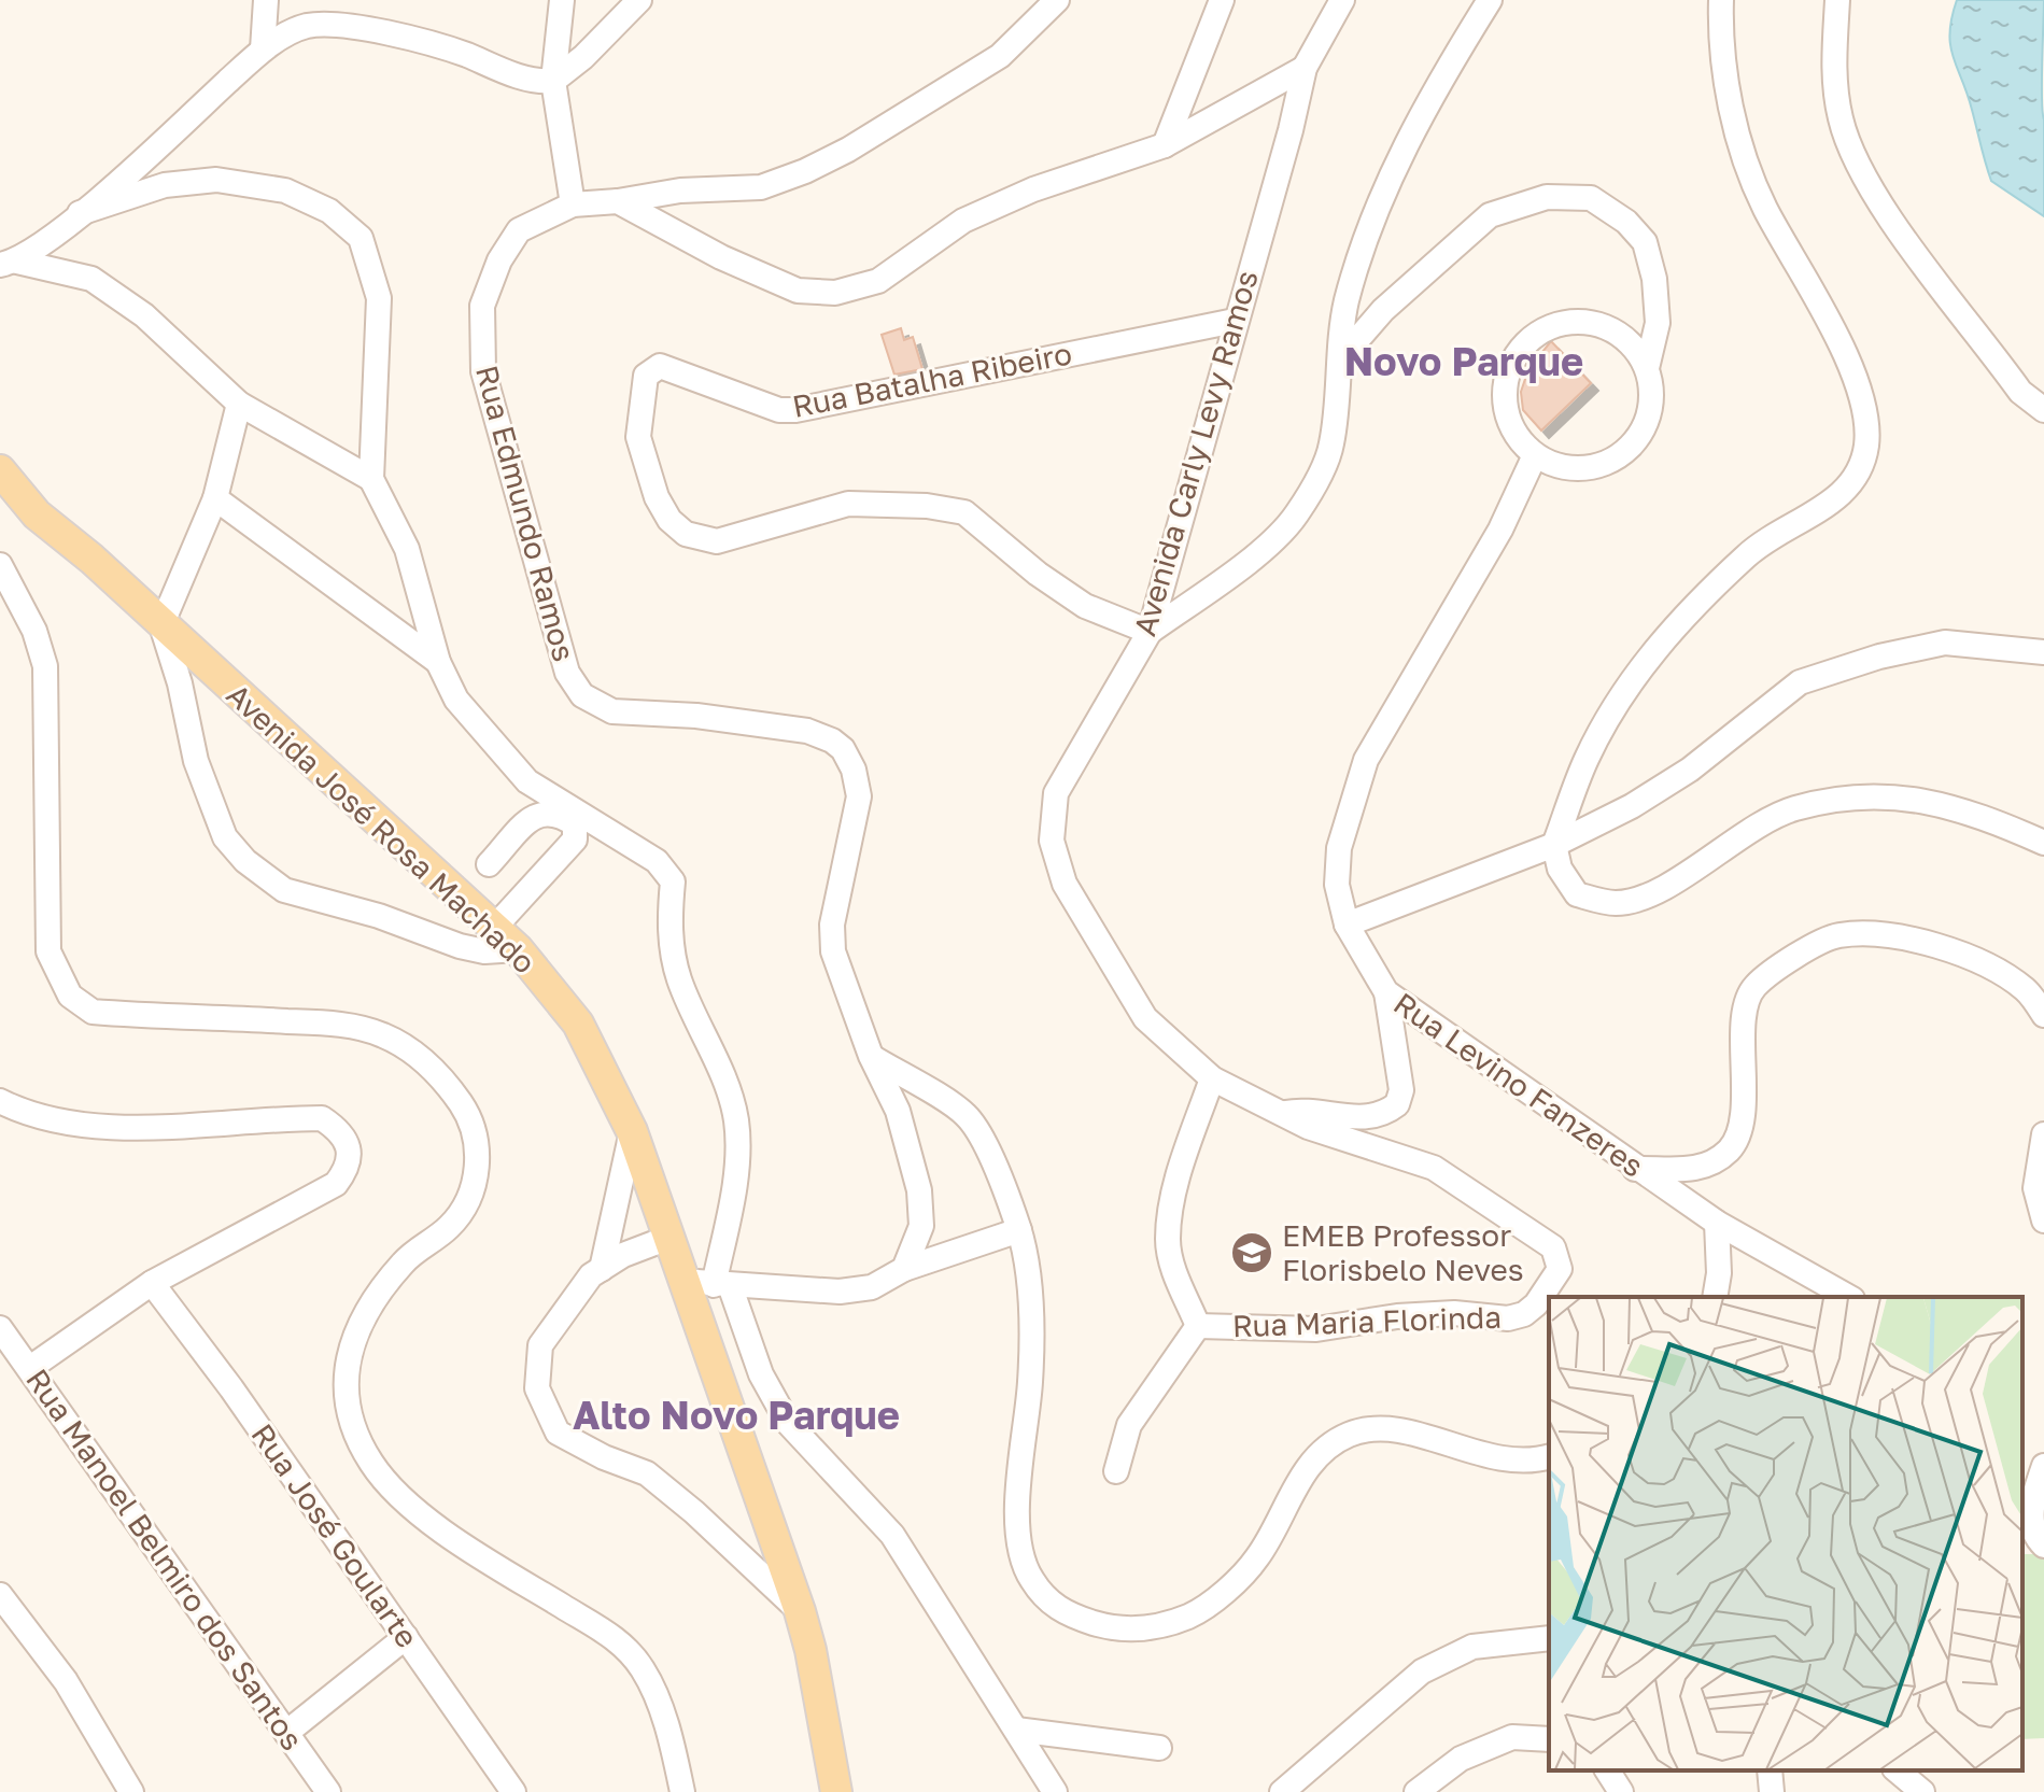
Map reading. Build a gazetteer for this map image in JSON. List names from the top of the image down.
{
  "streets": {
    "main road": ["Avenida José Rosa Machado"],
    "street": [
      "Rua Batalha Ribeiro",
      "Avenida Carly Levy Ramos",
      "Rua Edmundo Ramos",
      "Rua Levino Fanzeres",
      "Rua Maria Florinda",
      "Rua José Goularte",
      "Rua Manoel Belmiro dos Santos"
    ]
  },
  "crossings": [
    ["Rua Batalha Ribeiro", "Avenida Carly Levy Ramos"],
    ["Avenida Carly Levy Ramos", "Rua Maria Florinda"]
  ],
  "districts": ["Novo Parque", "Alto Novo Parque"],
  "places": {
    "school or university": ["EMEB Professor Florisbelo Neves"]
  }
}
